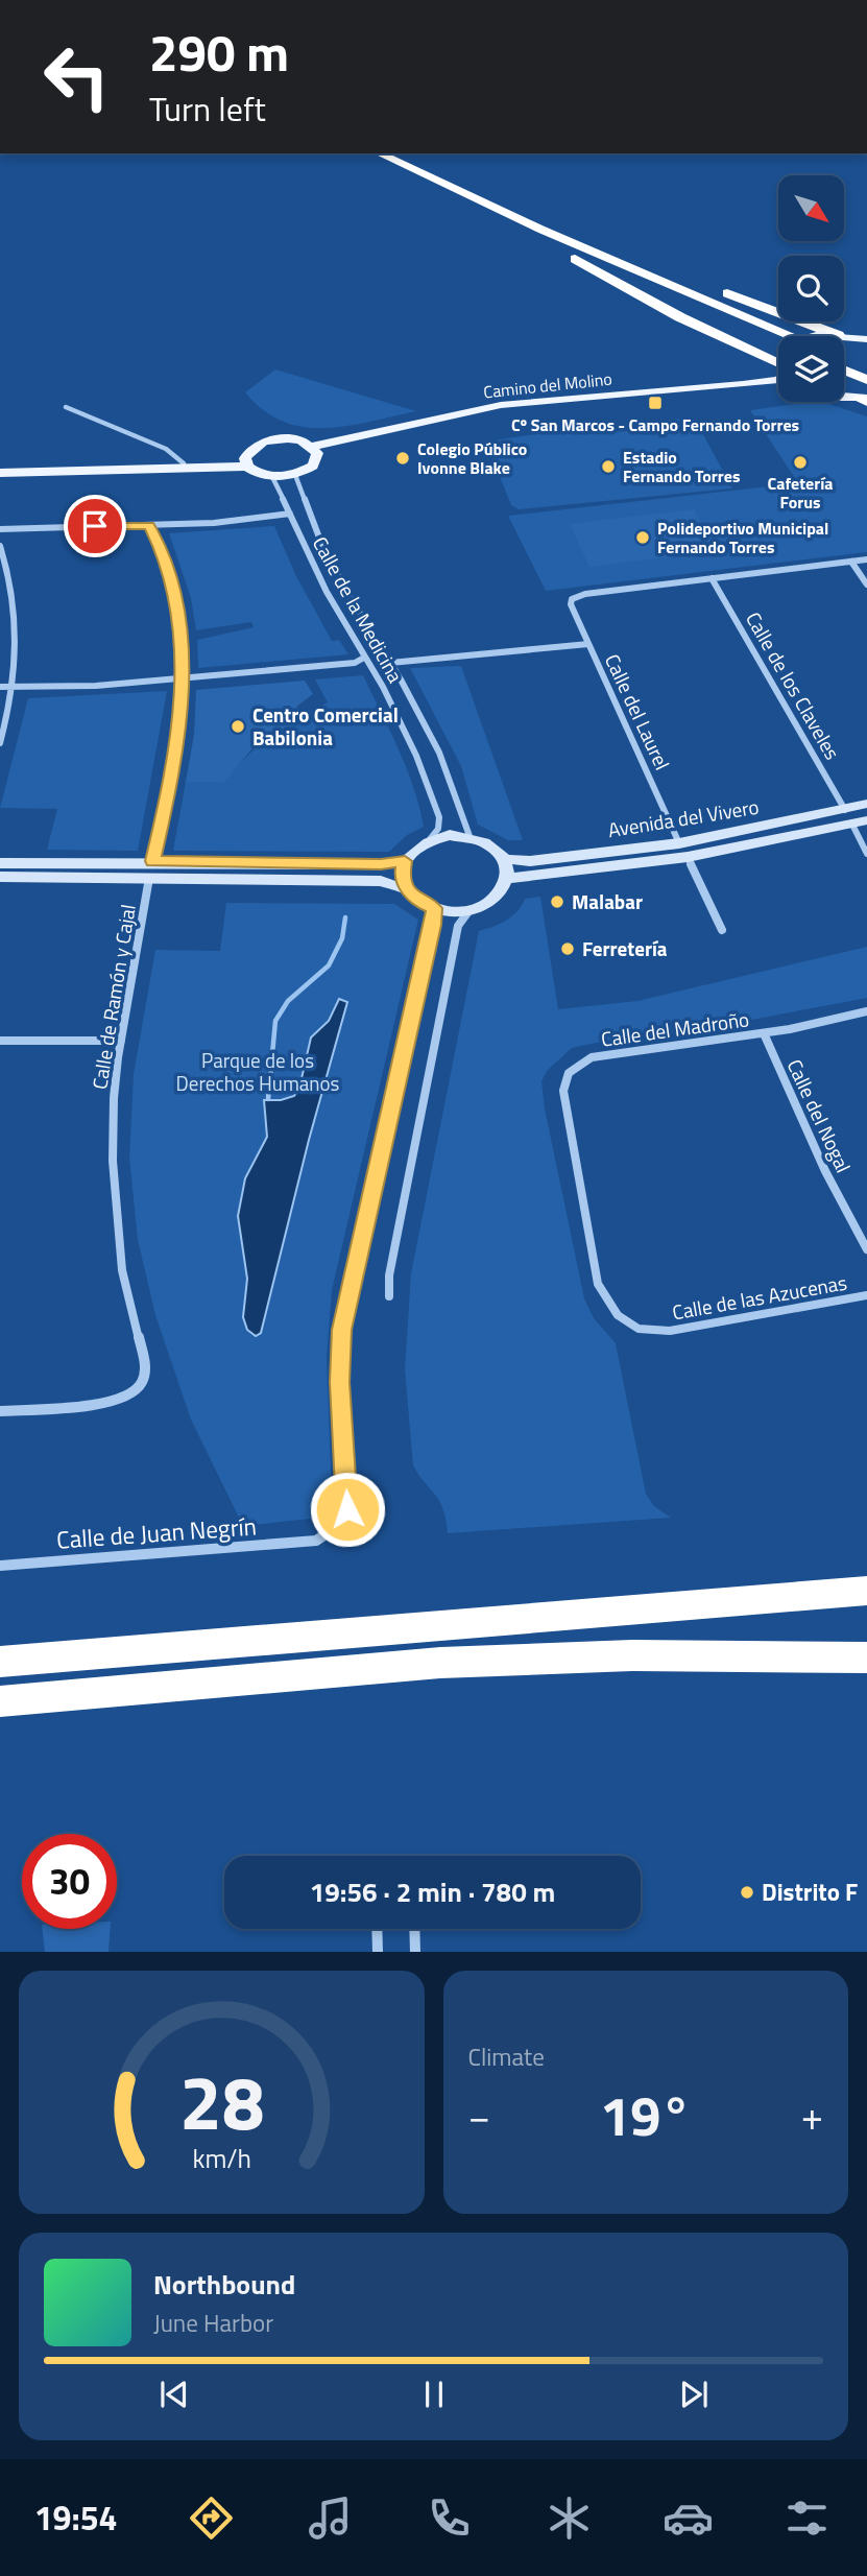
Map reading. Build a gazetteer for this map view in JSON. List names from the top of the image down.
{
  "streets": {
    "main road": ["Camino del Molino", "Avenida del Vivero"],
    "street": [
      "Calle de la Medicina",
      "Calle de los Claveles",
      "Calle del Laurel",
      "Calle de Ramón y Cajal",
      "Calle del Madroño",
      "Calle del Nogal",
      "Calle de las Azucenas",
      "Calle de Juan Negrín"
    ]
  },
  "crossings": [
    ["Calle de la Medicina", "Avenida del Vivero"],
    ["Calle de la Medicina", "Calle de Juan Negrín"],
    ["Calle de los Claveles", "Calle del Laurel"],
    ["Calle de los Claveles", "Avenida del Vivero"],
    ["Calle del Laurel", "Avenida del Vivero"],
    ["Avenida del Vivero", "Calle de Juan Negrín"],
    ["Calle del Madroño", "Calle del Nogal"],
    ["Calle del Madroño", "Calle de las Azucenas"]
  ],
  "parks": ["Parque de los Derechos Humanos"],
  "places": {
    "transit": ["Cº San Marcos - Campo Fernando Torres"],
    "other": [
      "Colegio Público Ivonne Blake",
      "Cafetería Forus",
      "Estadio Fernando Torres",
      "Polideportivo Municipal Fernando Torres",
      "Centro Comercial Babilonia",
      "Malabar",
      "Ferretería",
      "Distrito F"
    ]
  },
  "north": "bottom right",
  "page": {
    "turn": ["290 m", "Turn left"],
    "limit": "30",
    "trip": "19:56 · 2 min · 780 m",
    "tile": "Climate",
    "heat": ["−", "19°", "+"],
    "song": ["Northbound", "June Harbor"],
    "tabs": "19:54",
    "gauge": ["28", "km/h"]
  }
}
